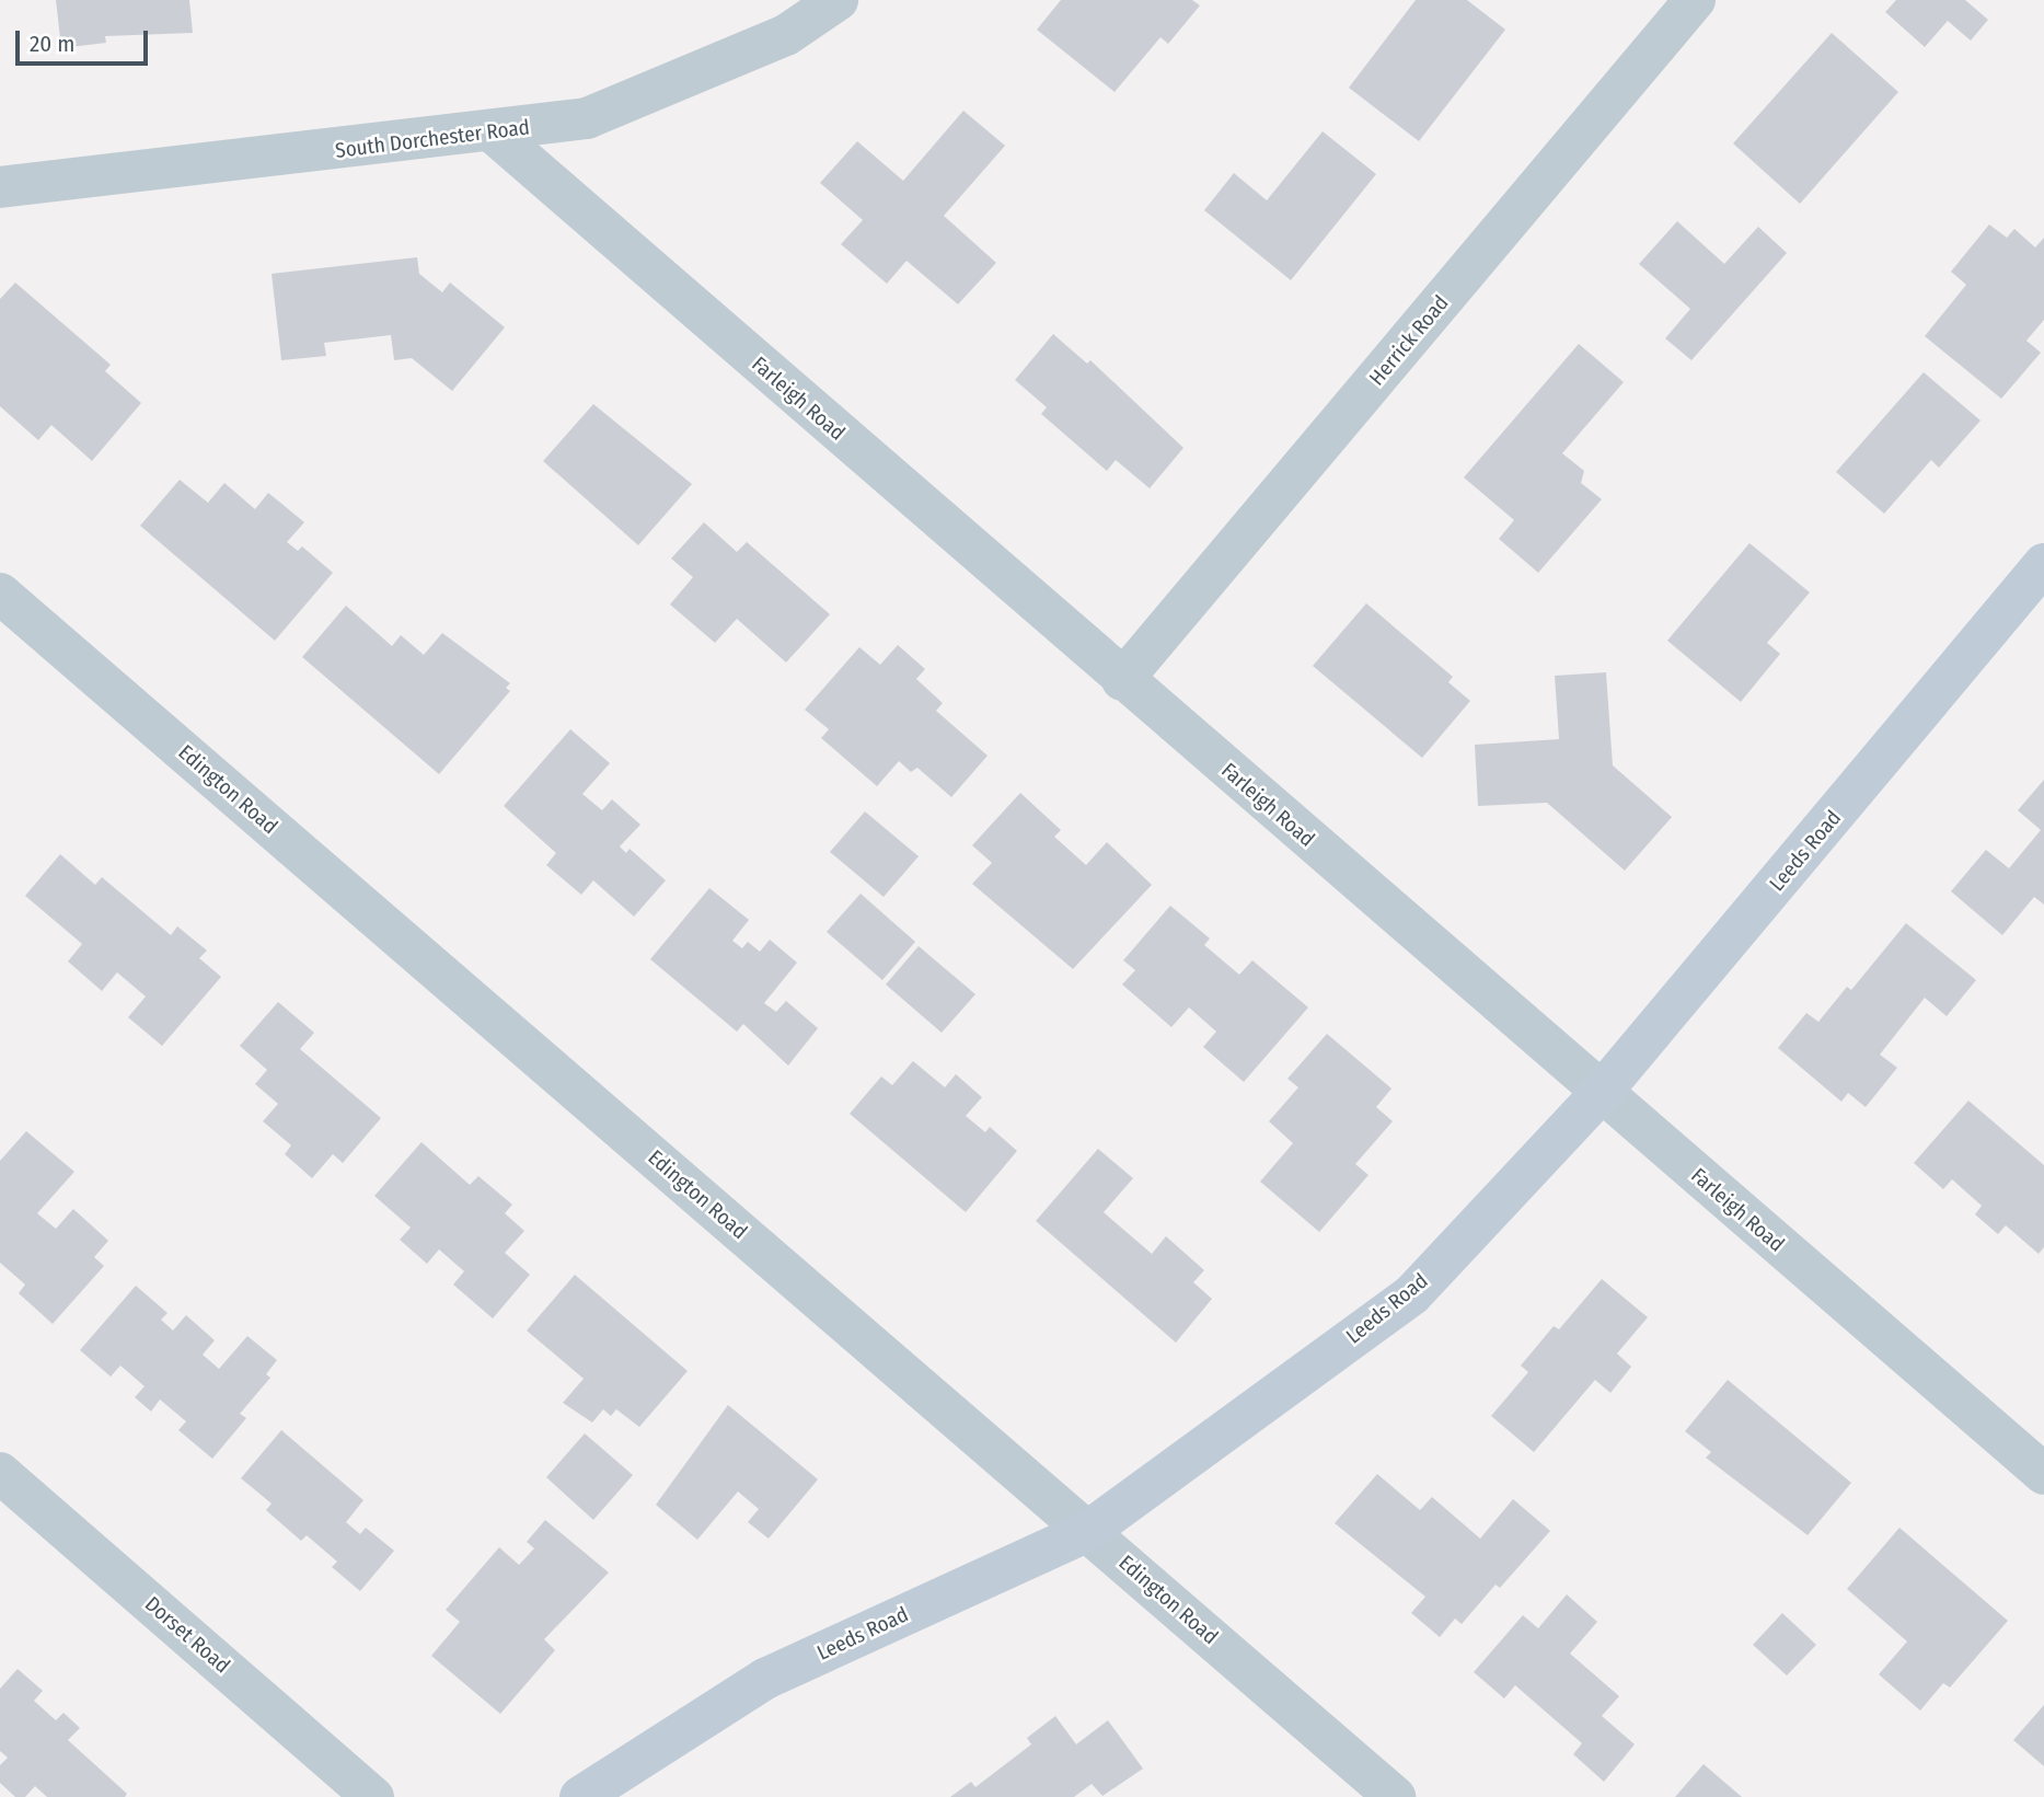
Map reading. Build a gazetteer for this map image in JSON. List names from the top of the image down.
{
  "streets": {
    "street": [
      "South Dorchester Road",
      "Herrick Road",
      "Farleigh Road",
      "Edington Road",
      "Leeds Road",
      "Dorset Road"
    ]
  },
  "crossings": [
    ["South Dorchester Road", "Farleigh Road"],
    ["Herrick Road", "Farleigh Road"],
    ["Farleigh Road", "Leeds Road"],
    ["Edington Road", "Leeds Road"]
  ],
  "scale_bar": "20 m"
}
